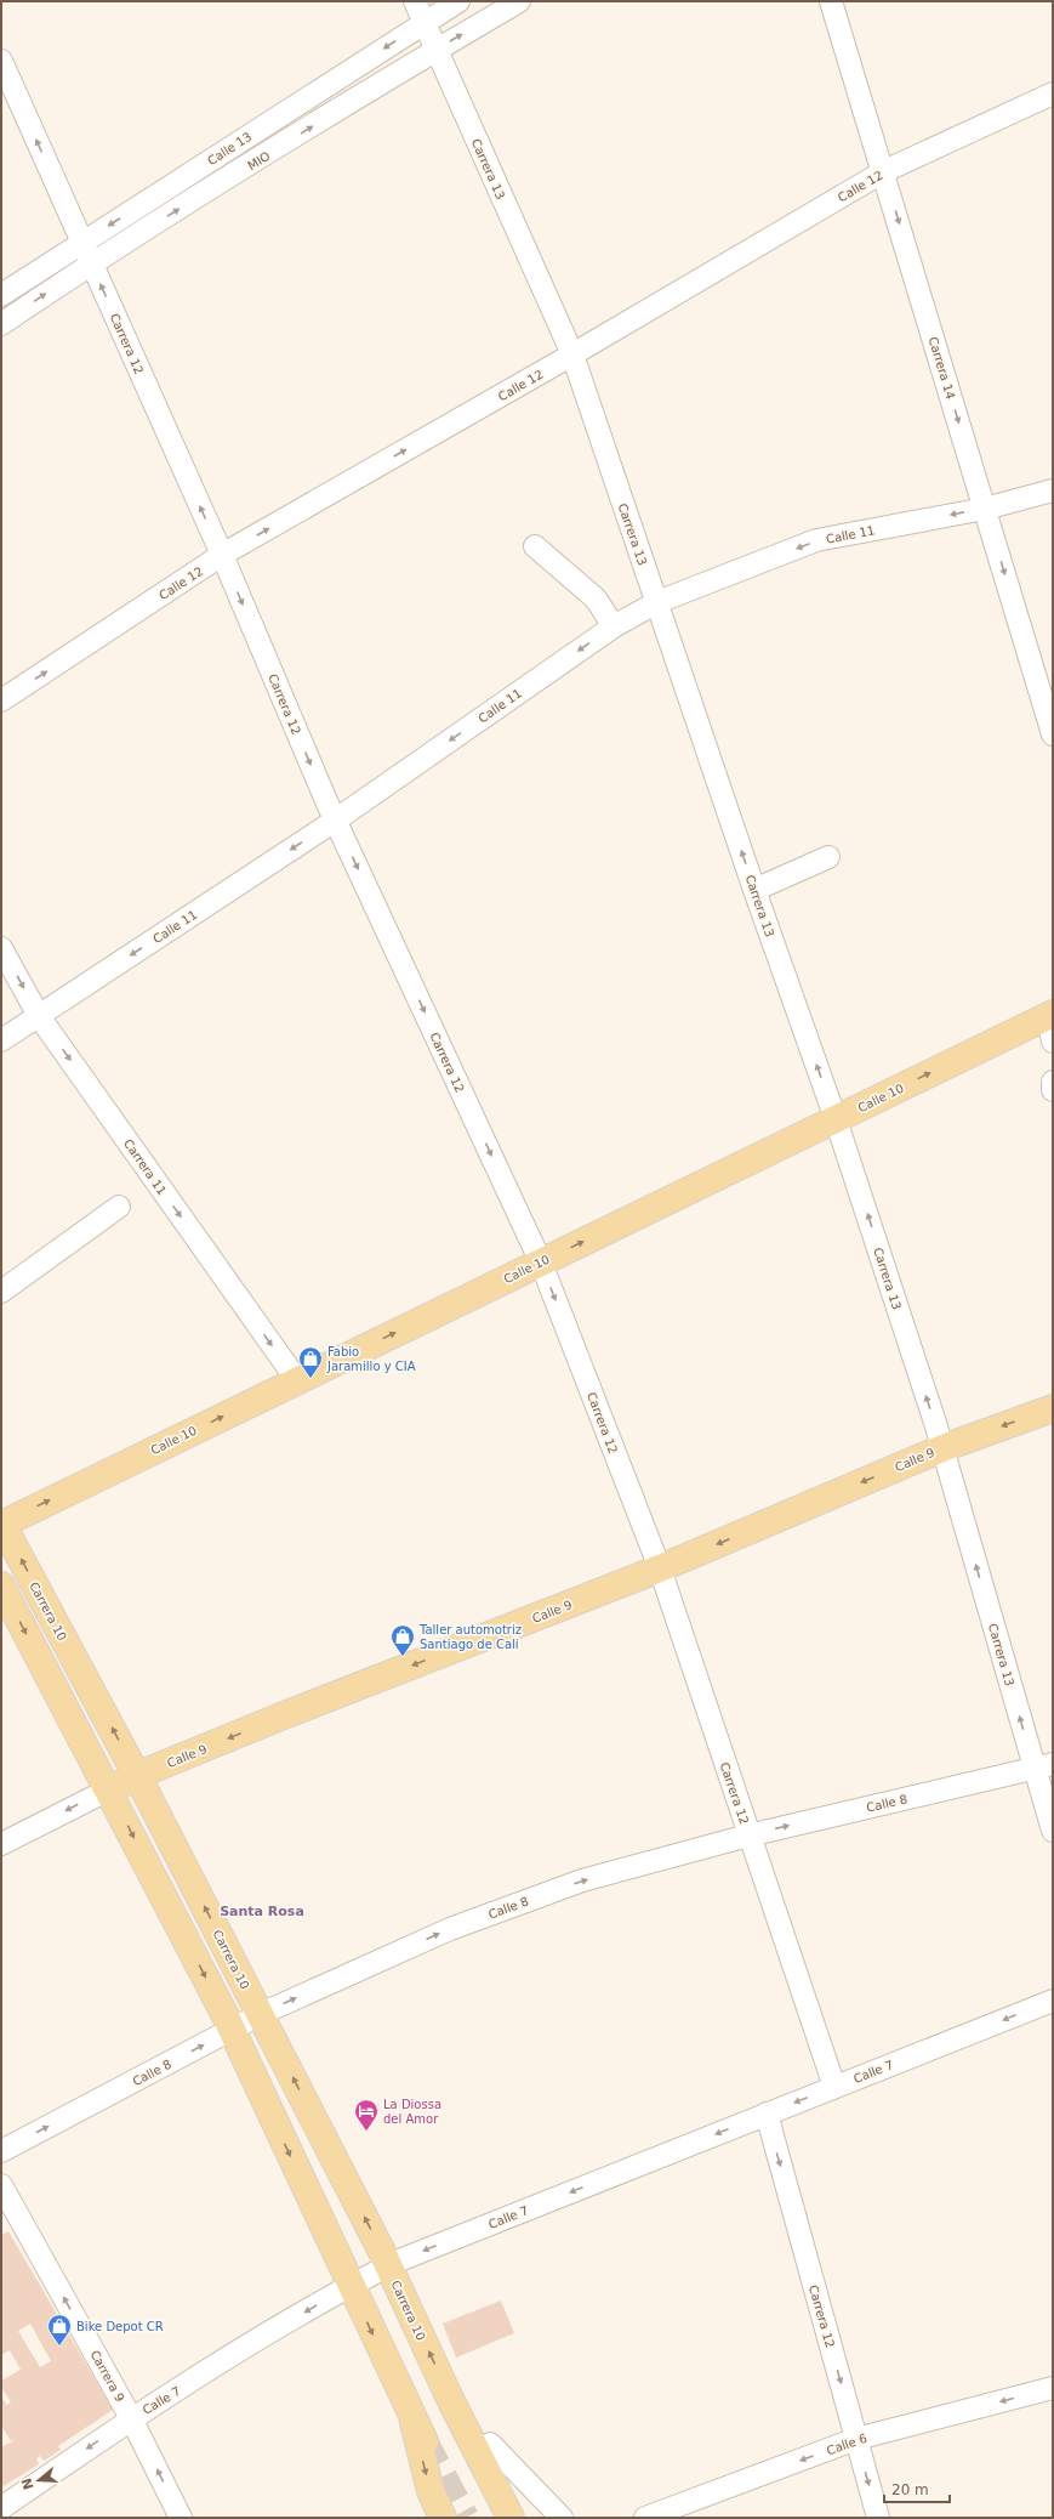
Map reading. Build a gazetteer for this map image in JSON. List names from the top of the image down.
{
  "streets": {
    "main road": ["Calle 10", "Calle 9", "Carrera 10"],
    "street": [
      "Calle 13",
      "MIO",
      "Carrera 13",
      "Calle 12",
      "Carrera 12",
      "Carrera 14",
      "Calle 11",
      "Carrera 11",
      "Calle 8",
      "Calle 7",
      "Carrera 9",
      "Calle 6"
    ]
  },
  "crossings": [
    ["Calle 13", "Carrera 13"],
    ["Calle 13", "Carrera 12"],
    ["MIO", "Carrera 13"],
    ["MIO", "Carrera 12"],
    ["Carrera 13", "Calle 12"],
    ["Carrera 13", "Calle 11"],
    ["Carrera 13", "Calle 10"],
    ["Carrera 13", "Calle 9"],
    ["Carrera 13", "Calle 8"],
    ["Calle 12", "Carrera 12"],
    ["Calle 12", "Carrera 14"],
    ["Carrera 12", "Calle 11"],
    ["Carrera 12", "Calle 10"],
    ["Carrera 12", "Calle 9"],
    ["Carrera 12", "Calle 8"],
    ["Carrera 12", "Calle 7"],
    ["Carrera 12", "Calle 6"],
    ["Carrera 14", "Calle 11"],
    ["Calle 11", "Carrera 11"],
    ["Calle 10", "Carrera 11"],
    ["Calle 10", "Carrera 10"],
    ["Calle 9", "Carrera 10"],
    ["Carrera 10", "Calle 8"],
    ["Carrera 10", "Calle 7"],
    ["Calle 7", "Carrera 9"]
  ],
  "one_way": [
    "Calle 13",
    "MIO",
    "Carrera 13",
    "Calle 12",
    "Carrera 14",
    "Calle 11",
    "Calle 10",
    "Carrera 11",
    "Calle 9",
    "Calle 8",
    "Calle 7",
    "Carrera 9",
    "Calle 6"
  ],
  "districts": ["Santa Rosa"],
  "places": {
    "shop": ["Fabio Jaramillo y CIA", "Taller automotriz Santiago de Cali", "Bike Depot CR"],
    "hotel": ["La Diossa del Amor"]
  },
  "scale_bar": "20 m",
  "north": "left"
}
